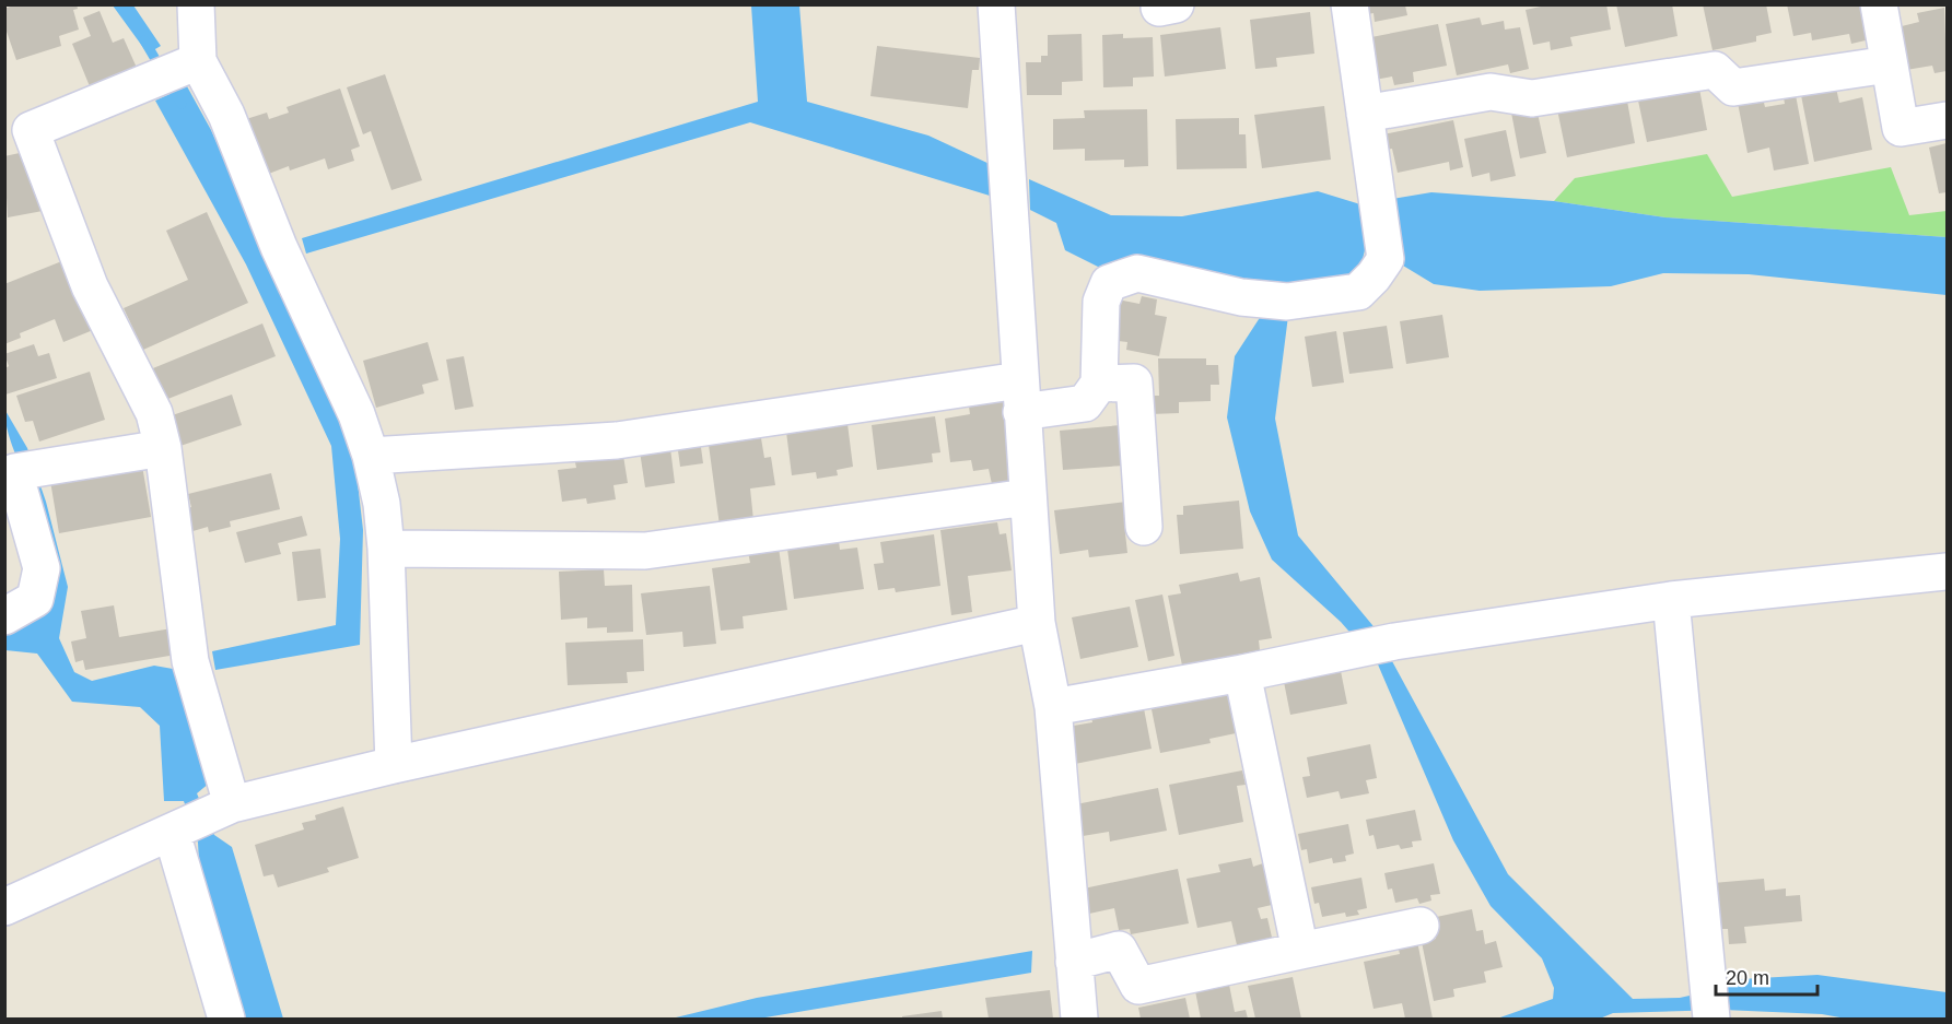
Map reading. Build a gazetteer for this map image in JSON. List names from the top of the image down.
{
  "scale_bar": "20 m"
}
